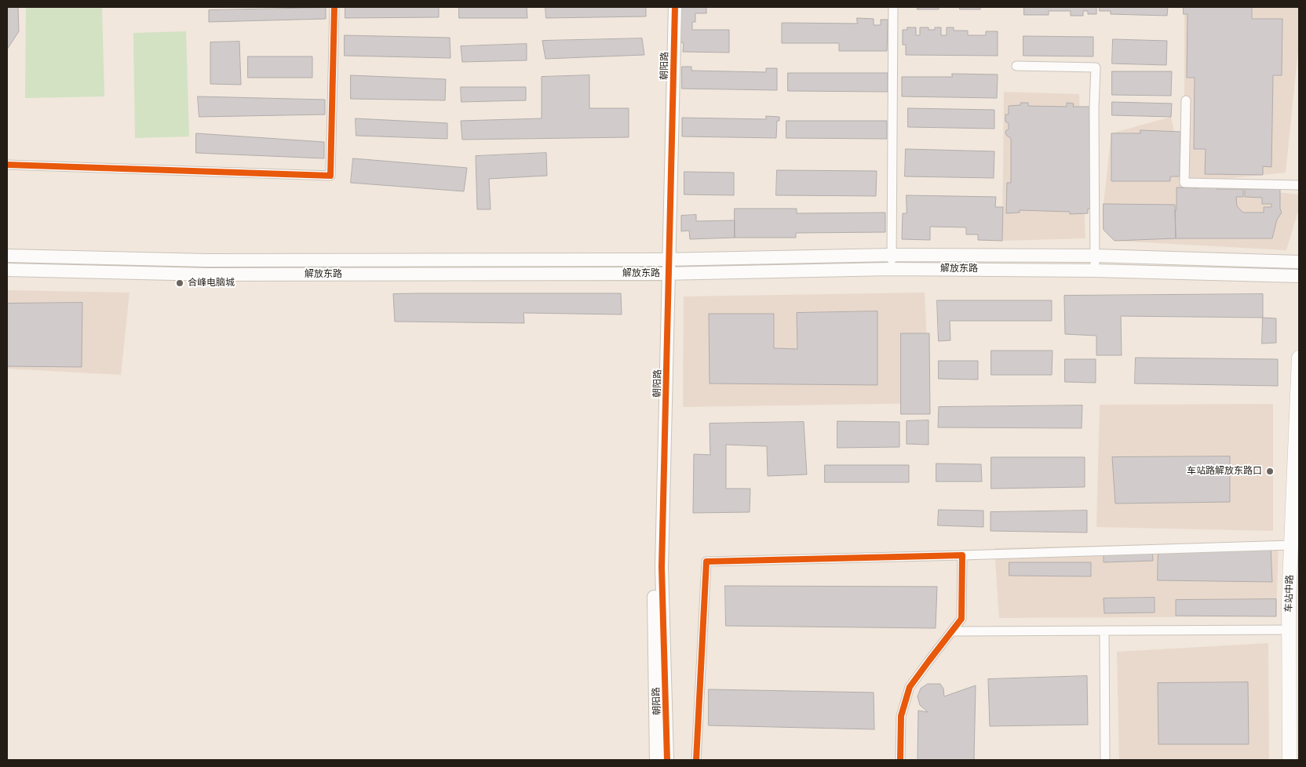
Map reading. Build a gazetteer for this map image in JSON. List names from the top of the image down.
{
  "streets": {
    "main road": ["朝阳路", "解放东路", "车站中路"]
  },
  "crossings": [
    ["朝阳路", "解放东路"]
  ],
  "places": ["合峰电脑城", "车站路解放东路口"]
}
